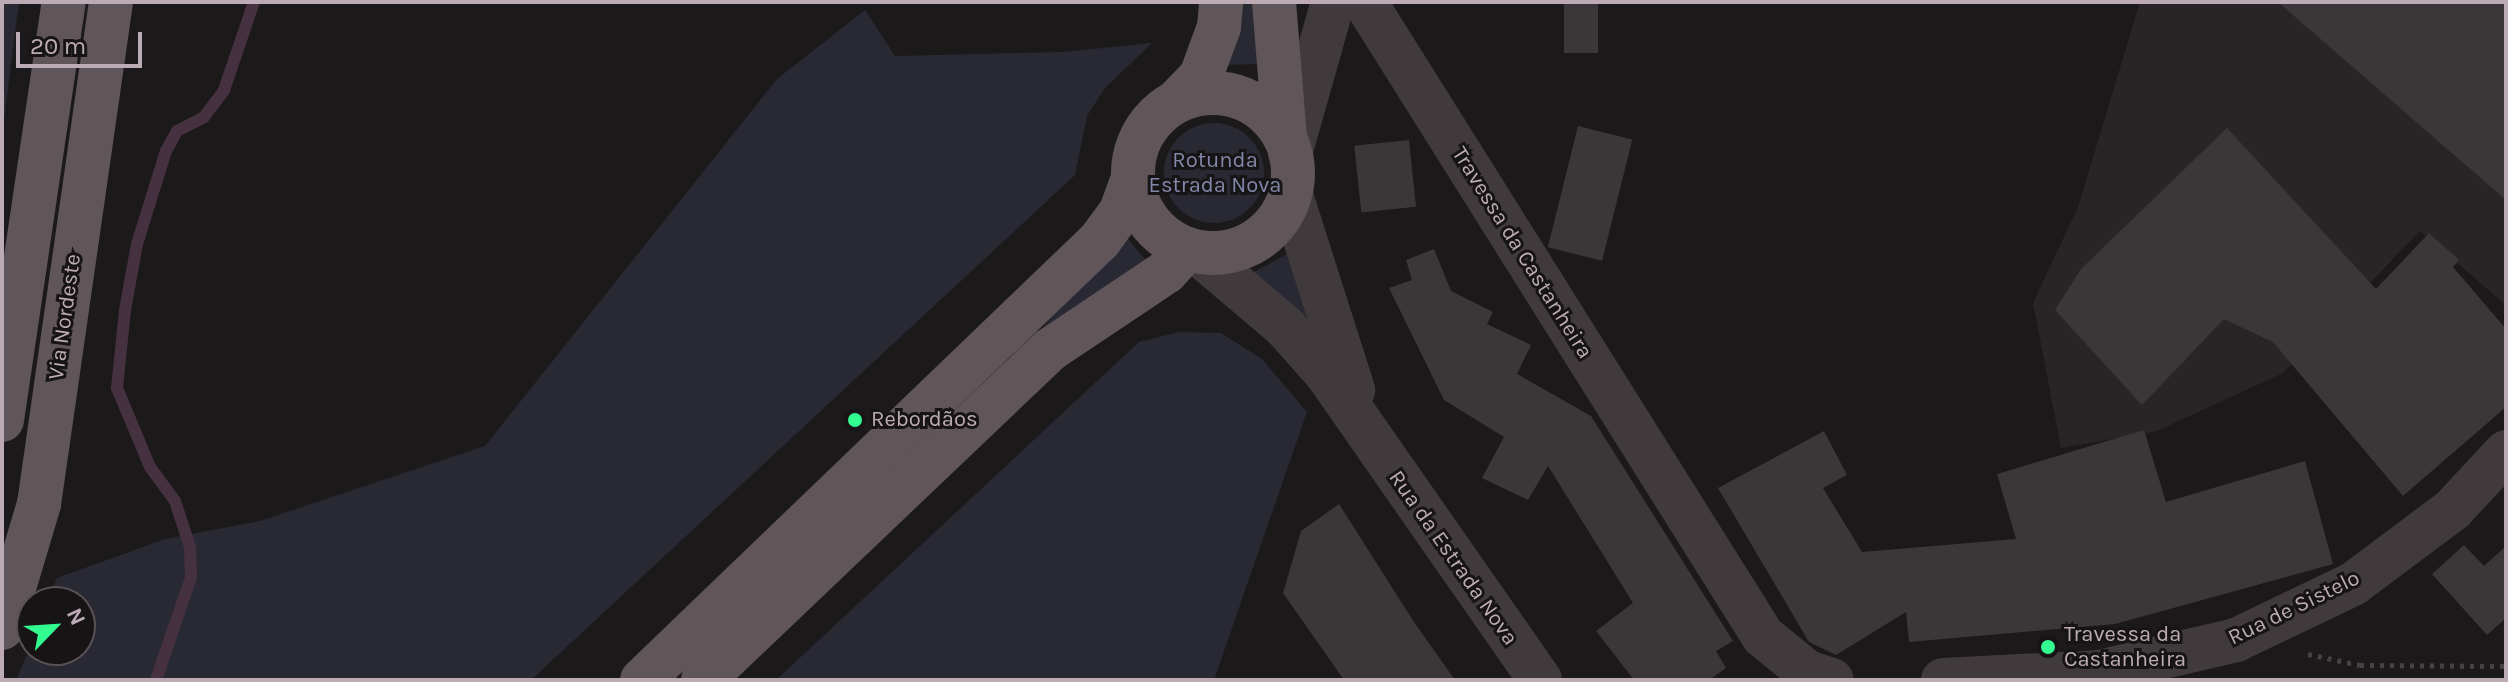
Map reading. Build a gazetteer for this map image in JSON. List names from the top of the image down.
{
  "streets": {
    "main road": ["Via Nordeste"],
    "street": ["Travessa da Castanheira", "Rua da Estrada Nova", "Rua de Sistelo"]
  },
  "parks": ["Rotunda Estrada Nova"],
  "places": ["Rebordãos", "Travessa da Castanheira"],
  "scale_bar": "20 m",
  "north": "top right"
}
